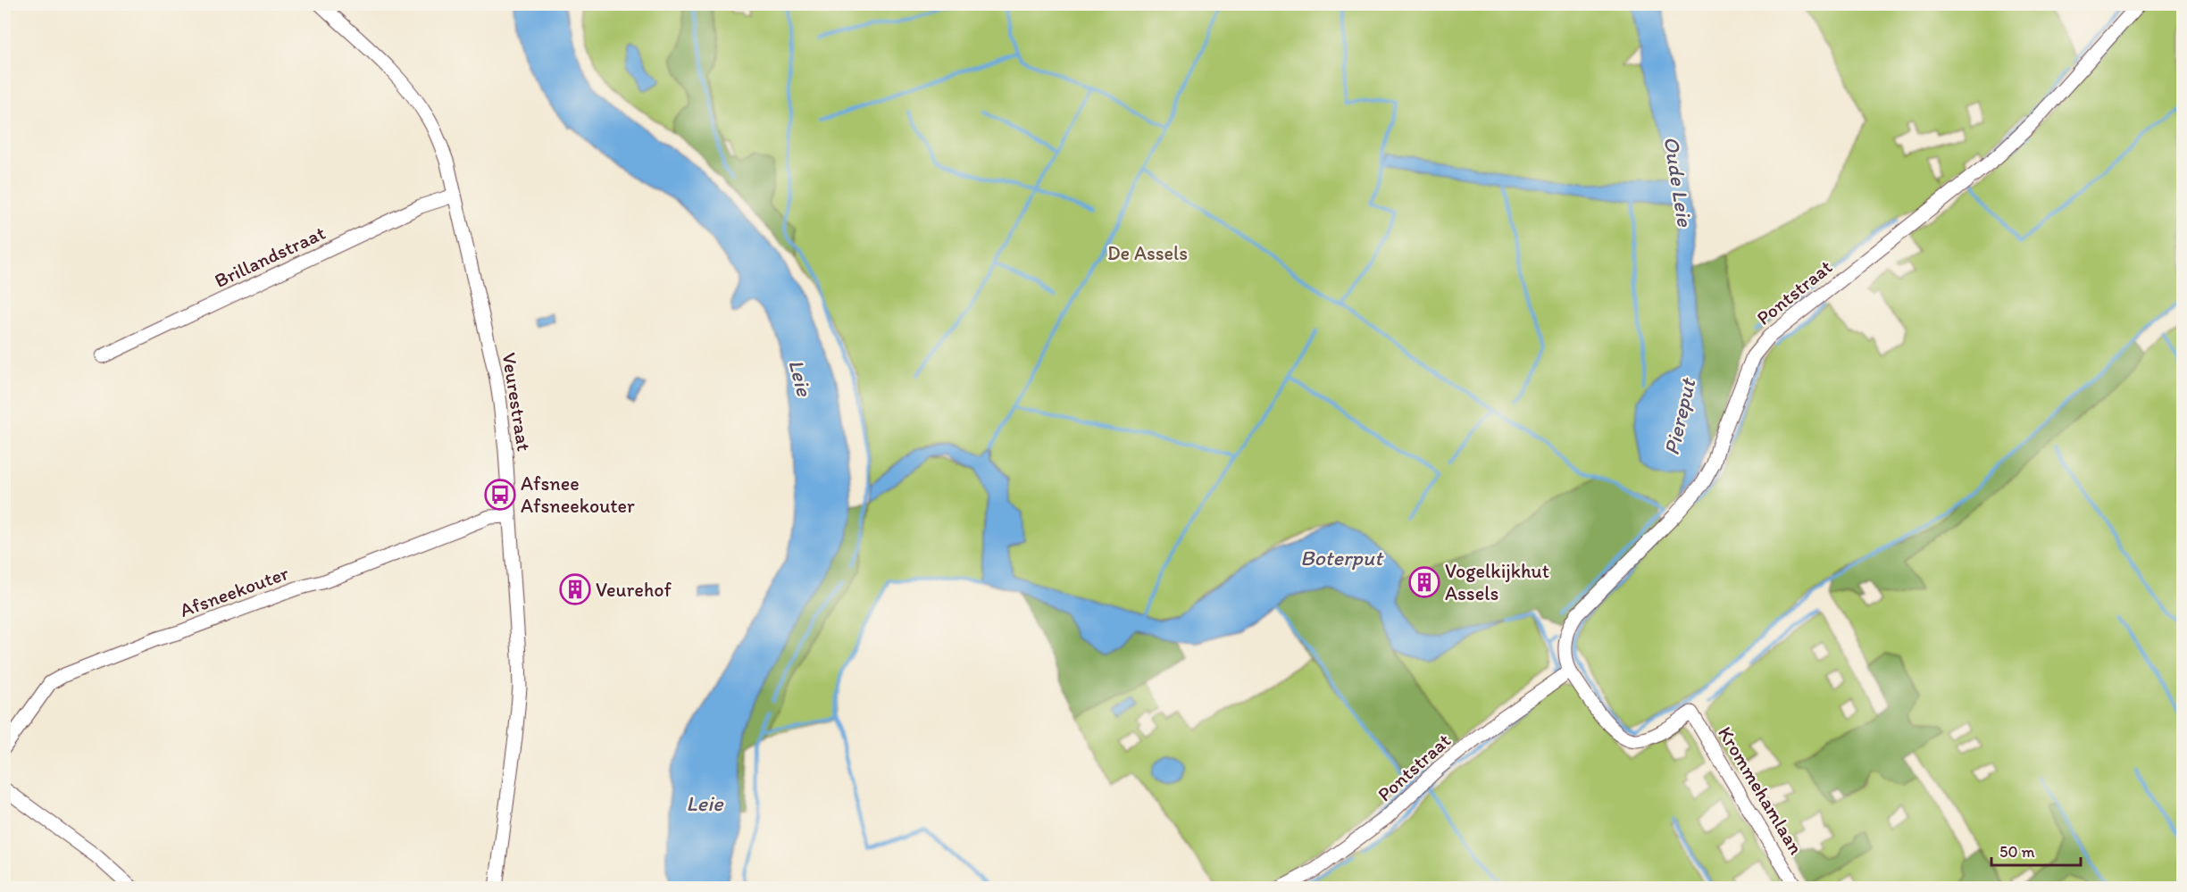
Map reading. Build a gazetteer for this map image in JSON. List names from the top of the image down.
{
  "streets": {
    "street": [
      "Brillandstraat",
      "Pontstraat",
      "Veurestraat",
      "Afsneekouter",
      "Krommehamlaan"
    ]
  },
  "crossings": [
    ["Brillandstraat", "Veurestraat"],
    ["Pontstraat", "Krommehamlaan"],
    ["Veurestraat", "Afsneekouter"]
  ],
  "water": [
    "Oude Leie",
    "Leie",
    "Piereput",
    "Boterput"
  ],
  "parks": ["De Assels"],
  "places": {
    "bus stop": ["Afsnee Afsneekouter"],
    "building": ["Vogelkijkhut Assels", "Veurehof"]
  },
  "scale_bar": "50 m"
}
